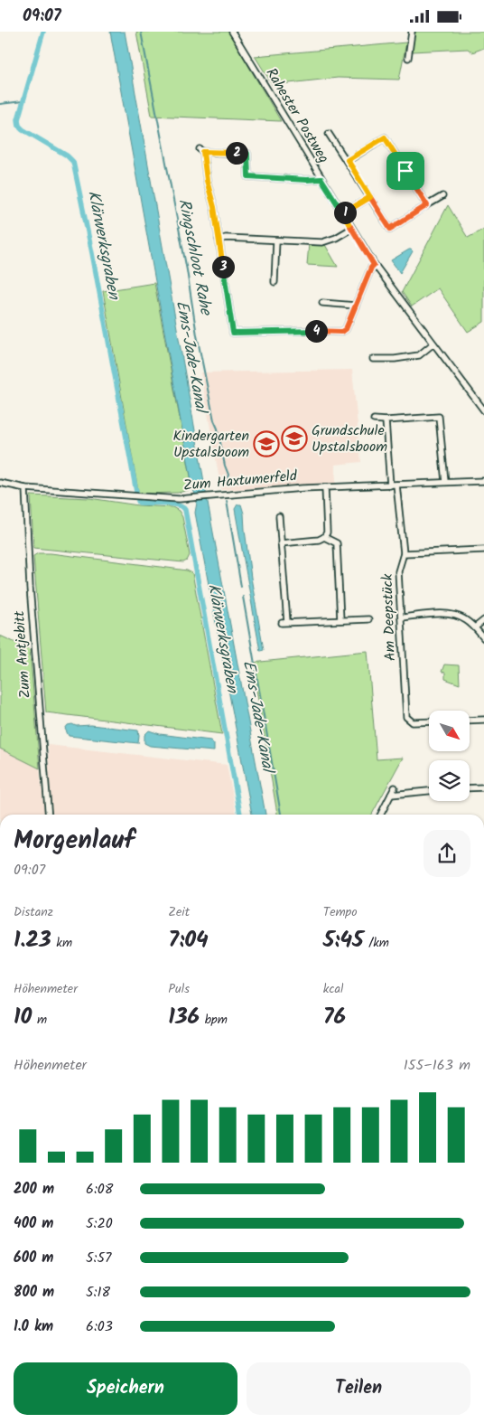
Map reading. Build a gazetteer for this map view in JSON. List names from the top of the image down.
{
  "streets": {
    "street": [
      "Rahester Postweg",
      "Zum Haxtumerfeld",
      "Am Deepstück",
      "Zum Antjebitt"
    ]
  },
  "crossings": [
    ["Zum Haxtumerfeld", "Am Deepstück"],
    ["Zum Haxtumerfeld", "Zum Antjebitt"]
  ],
  "water": ["Klärwerksgraben", "Ringschloot Rahe", "Ems-Jade-Kanal"],
  "places": {
    "school or university": ["Grundschule Upstalsboom", "Kindergarten Upstalsboom"]
  },
  "north": "bottom right",
  "page": {
    "status": "09:07",
    "pins": [
      "2",
      "1",
      "3",
      "4"
    ],
    "heading": ["Morgenlauf", "09:07"],
    "stats": [
      ["Distanz", "1.23 km"],
      ["Zeit", "7:04"],
      ["Tempo", "5:45 /km"],
      ["Höhenmeter", "10 m"],
      ["Puls", "136 bpm"],
      ["kcal", "76"]
    ],
    "chart": ["Höhenmeter", "155–163 m"],
    "list": [
      {
        "name": "200 m",
        "note": "6:08"
      },
      {
        "name": "400 m",
        "note": "5:20"
      },
      {
        "name": "600 m",
        "note": "5:57"
      },
      {
        "name": "800 m",
        "note": "5:18"
      },
      {
        "name": "1.0 km",
        "note": "6:03"
      }
    ],
    "buttons": ["Speichern", "Teilen"]
  }
}
